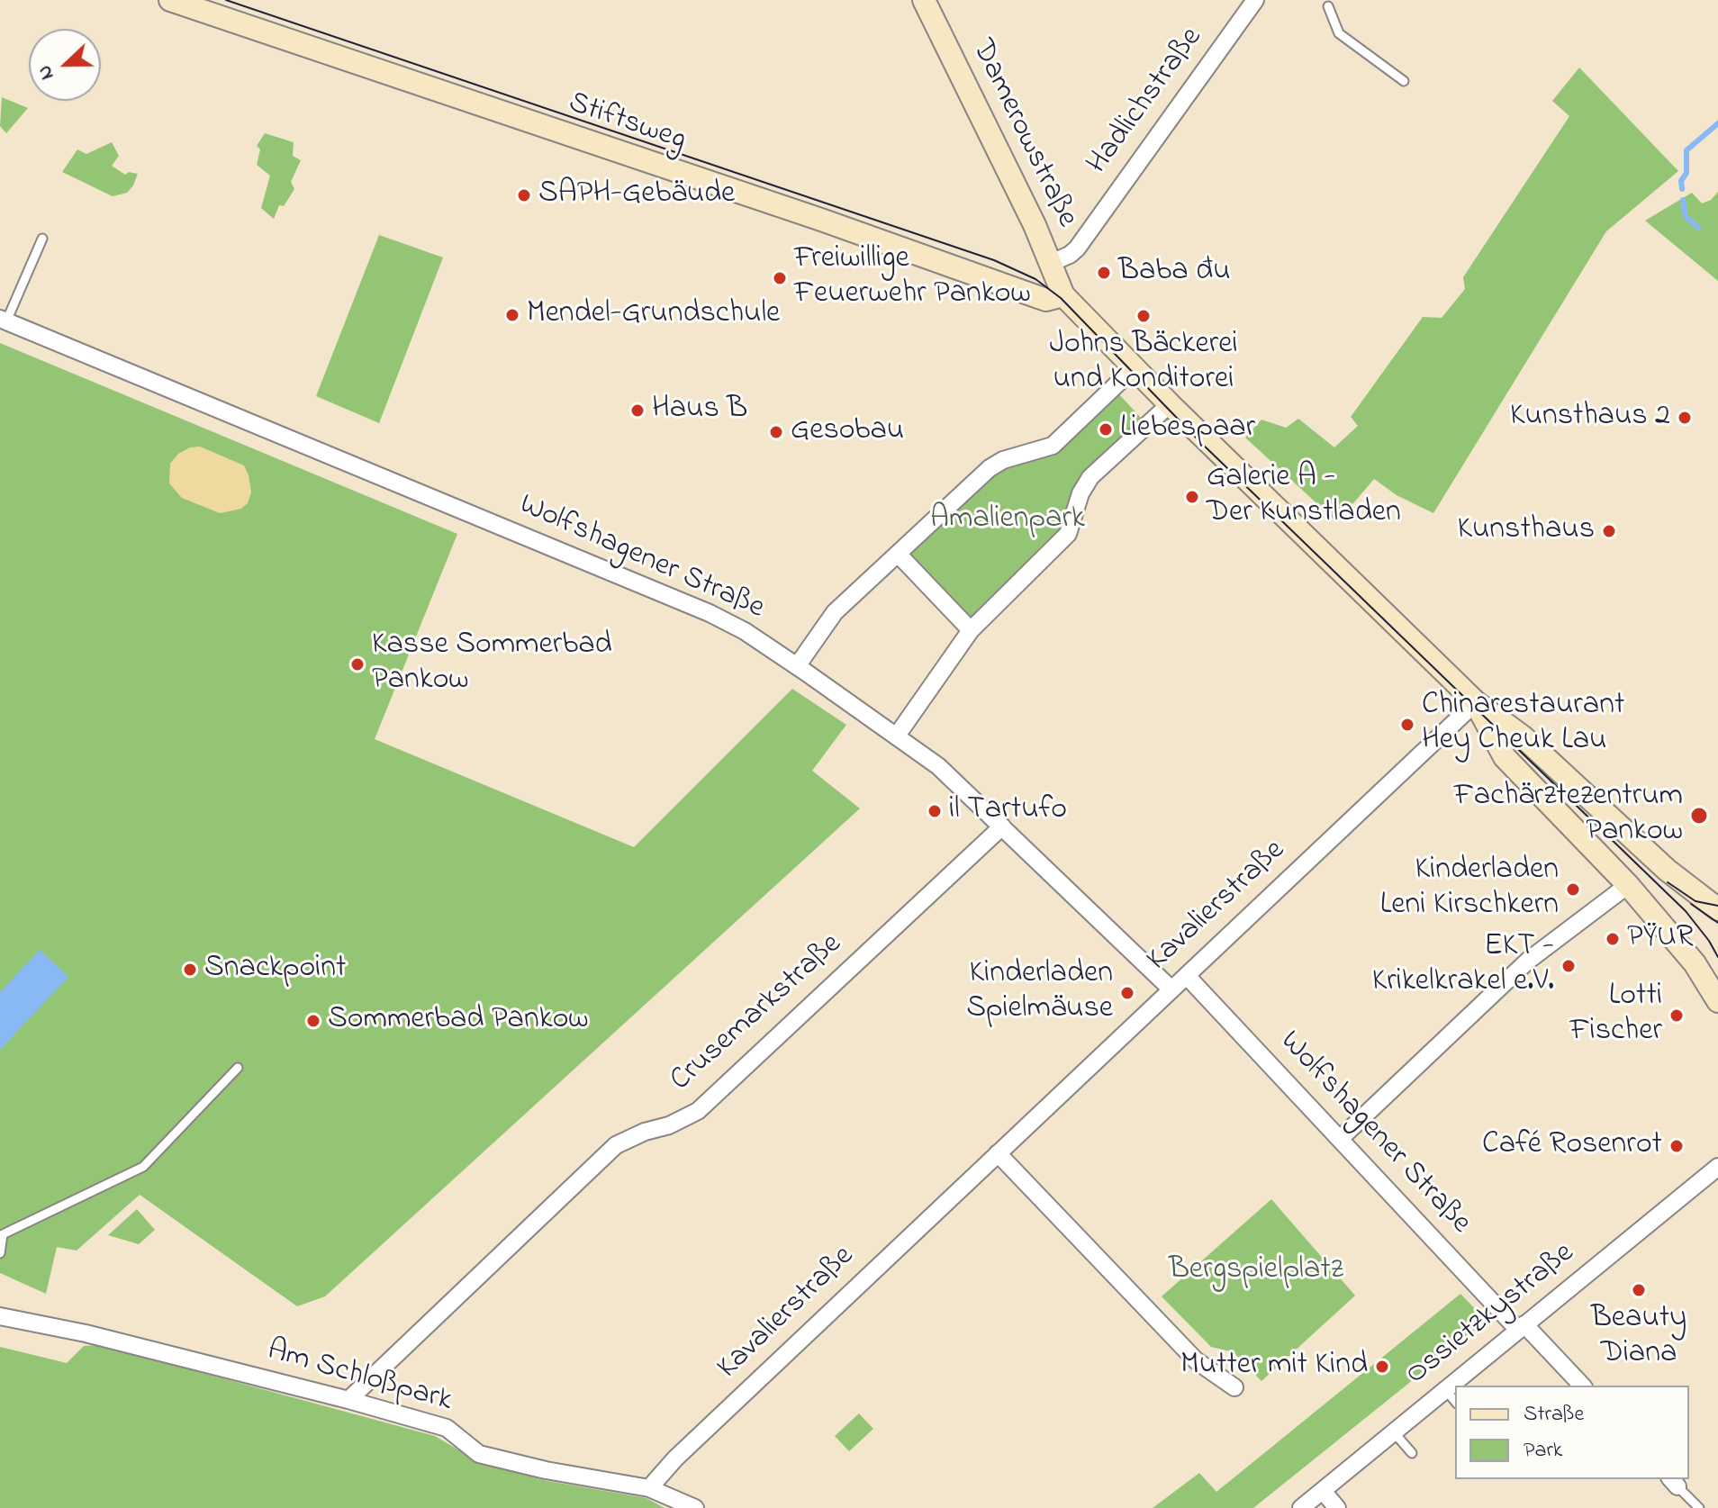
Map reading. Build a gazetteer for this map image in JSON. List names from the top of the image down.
{
  "streets": {
    "main road": ["Stiftsweg", "Damerowstraße"],
    "street": [
      "Hadlichstraße",
      "Wolfshagener Straße",
      "Kavalierstraße",
      "Crusemarkstraße",
      "Ossietzkystraße",
      "Am Schloßpark"
    ]
  },
  "crossings": [
    ["Hadlichstraße", "Damerowstraße"],
    ["Stiftsweg", "Damerowstraße"],
    ["Wolfshagener Straße", "Kavalierstraße"],
    ["Wolfshagener Straße", "Crusemarkstraße"],
    ["Wolfshagener Straße", "Ossietzkystraße"],
    ["Kavalierstraße", "Am Schloßpark"],
    ["Crusemarkstraße", "Am Schloßpark"]
  ],
  "parks": ["Amalienpark", "Bergspielplatz"],
  "places": [
    "SAPH-Gebäude",
    "Baba đu",
    "Freiwillige Feuerwehr Pankow",
    "Mendel-Grundschule",
    "Johns Bäckerei und Konditorei",
    "Haus B",
    "Kunsthaus 2",
    "Liebespaar",
    "Gesobau",
    "Galerie A - Der Kunstladen",
    "Kunsthaus",
    "Kasse Sommerbad Pankow",
    "Chinarestaurant Hey Cheuk Lau",
    "il Tartufo",
    "Fachärztezentrum Pankow",
    "Kinderladen Leni Kirschkern",
    "PŸUR",
    "EKT - Krikelkrakel e.V.",
    "Snackpoint",
    "Kinderladen Spielmäuse",
    "Lotti Fischer",
    "Sommerbad Pankow",
    "Café Rosenrot",
    "Beauty Diana",
    "Mutter mit Kind"
  ],
  "legend": ["Straße", "Park"],
  "north": "left"
}
